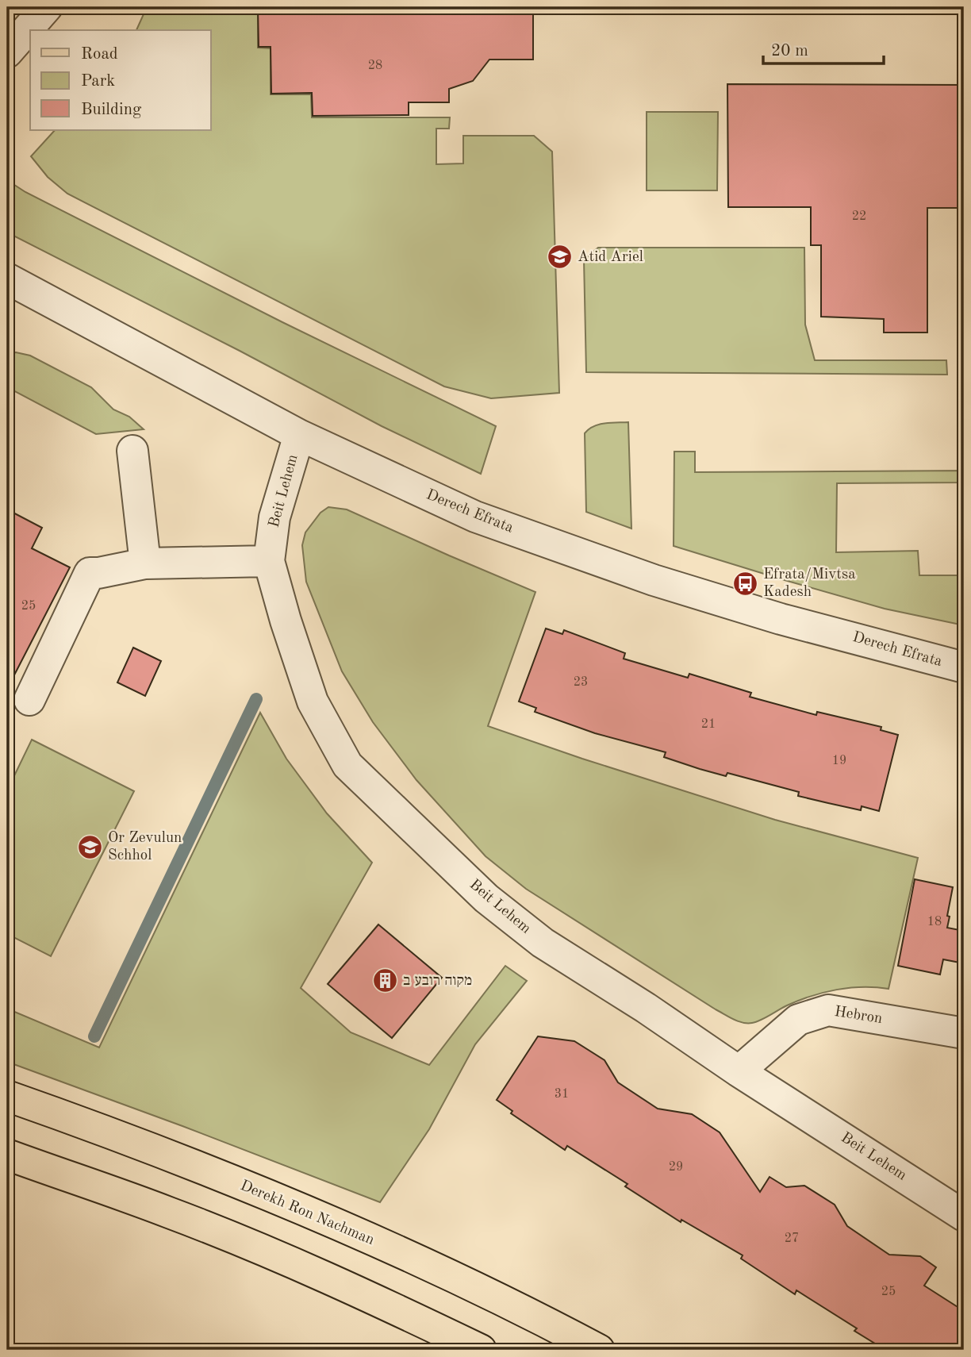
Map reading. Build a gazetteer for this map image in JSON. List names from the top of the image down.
{
  "streets": {
    "main road": ["Derekh Ron Nachman"],
    "street": ["Beit Lehem", "Derech Efrata", "Hebron"]
  },
  "crossings": [
    ["Beit Lehem", "Derech Efrata"],
    ["Beit Lehem", "Hebron"]
  ],
  "places": {
    "school or university": ["Atid Ariel", "Or Zevulun Schhol"],
    "bus stop": ["Efrata/Mivtsa Kadesh"],
    "building": ["מקוה רובע ב"]
  },
  "house_numbers": [
    "28",
    "22",
    "25",
    "23",
    "21",
    "19",
    "18",
    "31",
    "29",
    "27",
    "25"
  ],
  "legend": ["Road", "Park", "Building"],
  "scale_bar": "20 m"
}
